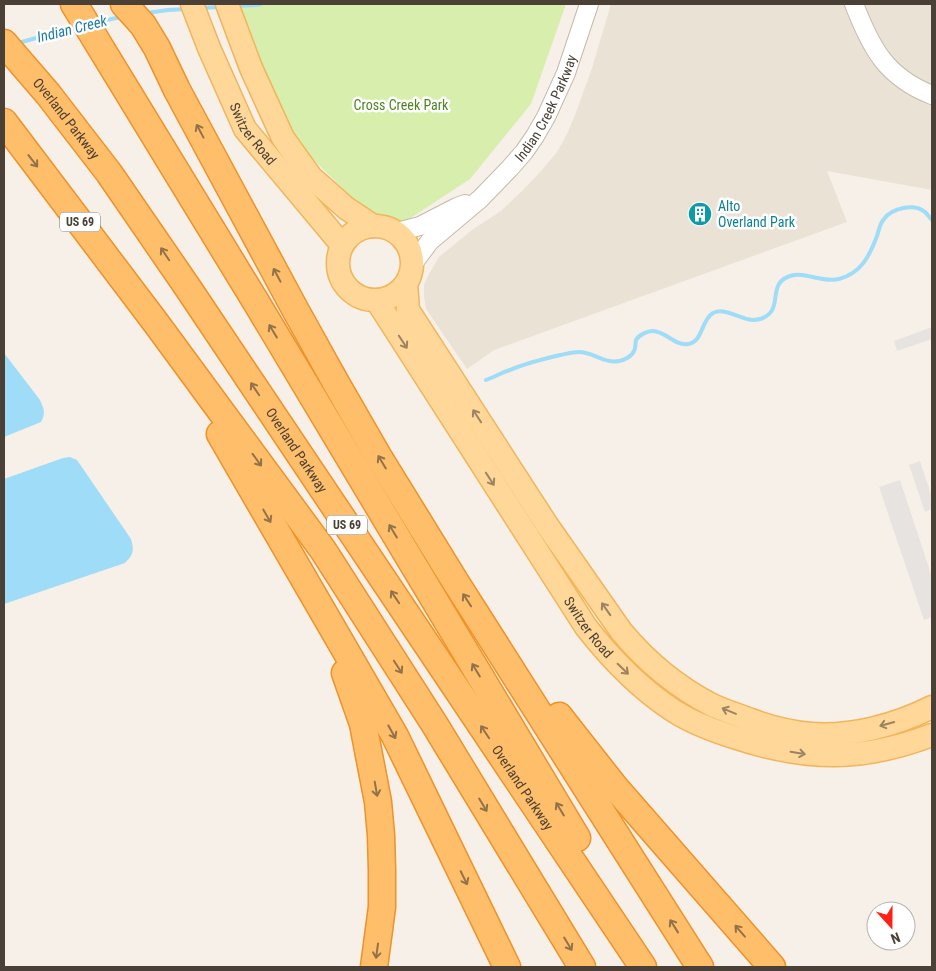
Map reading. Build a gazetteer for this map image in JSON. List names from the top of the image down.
{
  "streets": {
    "highway": ["Overland Parkway", "US 69"],
    "main road": ["Switzer Road"],
    "street": ["Indian Creek Parkway"]
  },
  "crossings": [
    ["Indian Creek Parkway", "Switzer Road"]
  ],
  "water": ["Indian Creek"],
  "parks": ["Cross Creek Park"],
  "places": {
    "building": ["Alto Overland Park"]
  },
  "north": "bottom"
}
